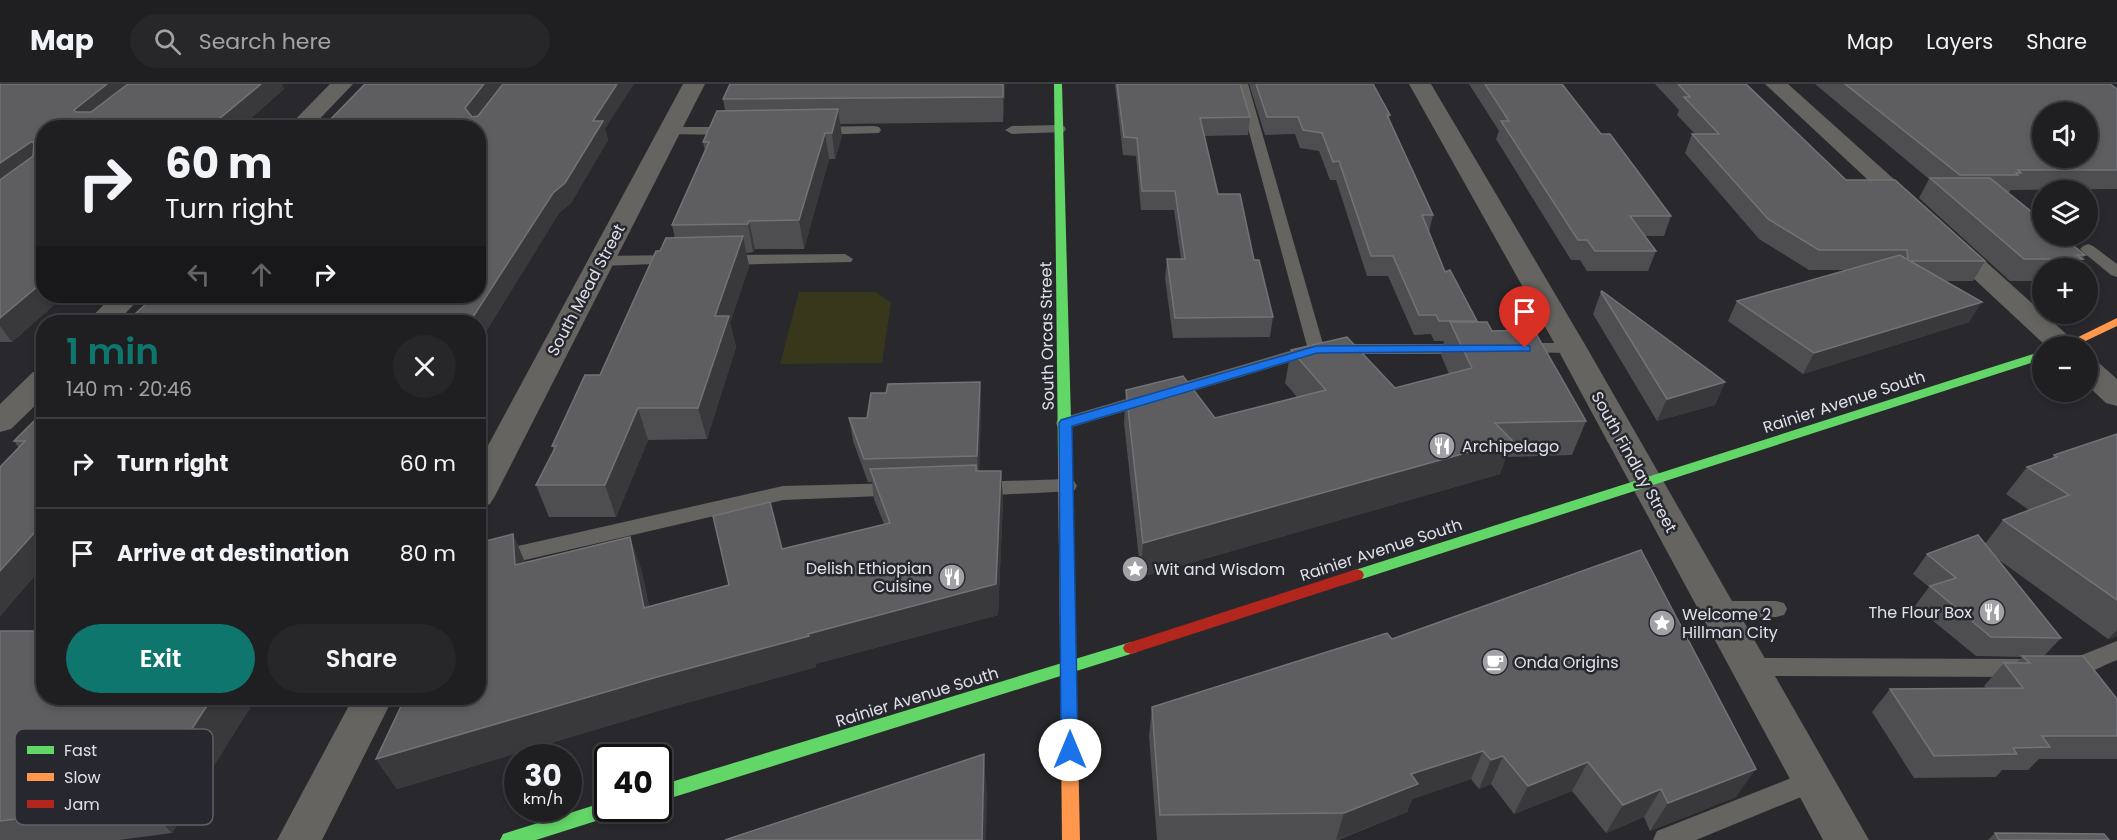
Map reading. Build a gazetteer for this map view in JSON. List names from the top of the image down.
{
  "streets": {
    "main road": ["South Orcas Street", "Rainier Avenue South"],
    "street": ["South Mead Street", "South Findlay Street"]
  },
  "crossings": [
    ["South Orcas Street", "Rainier Avenue South"],
    ["Rainier Avenue South", "South Findlay Street"]
  ],
  "places": {
    "restaurant": ["Archipelago", "Delish Ethiopian Cuisine", "The Flour Box"],
    "place": ["Wit and Wisdom", "Welcome 2 Hillman City"],
    "cafe": ["Onda Origins"]
  },
  "legend": ["Fast", "Slow", "Jam"],
  "page": {
    "header": "Map",
    "search": "Search here",
    "nav": ["Map", "Layers", "Share"],
    "map_buttons": ["+", "−"],
    "turn": ["60 m", "Turn right"],
    "heading": ["1 min", "140 m · 20:46"],
    "list": [
      {
        "name": "Turn right",
        "value": "60 m"
      },
      {
        "name": "Arrive at destination",
        "value": "80 m"
      }
    ],
    "buttons": ["Exit", "Share"],
    "speed": "30 km/h",
    "limit": "40"
  }
}
